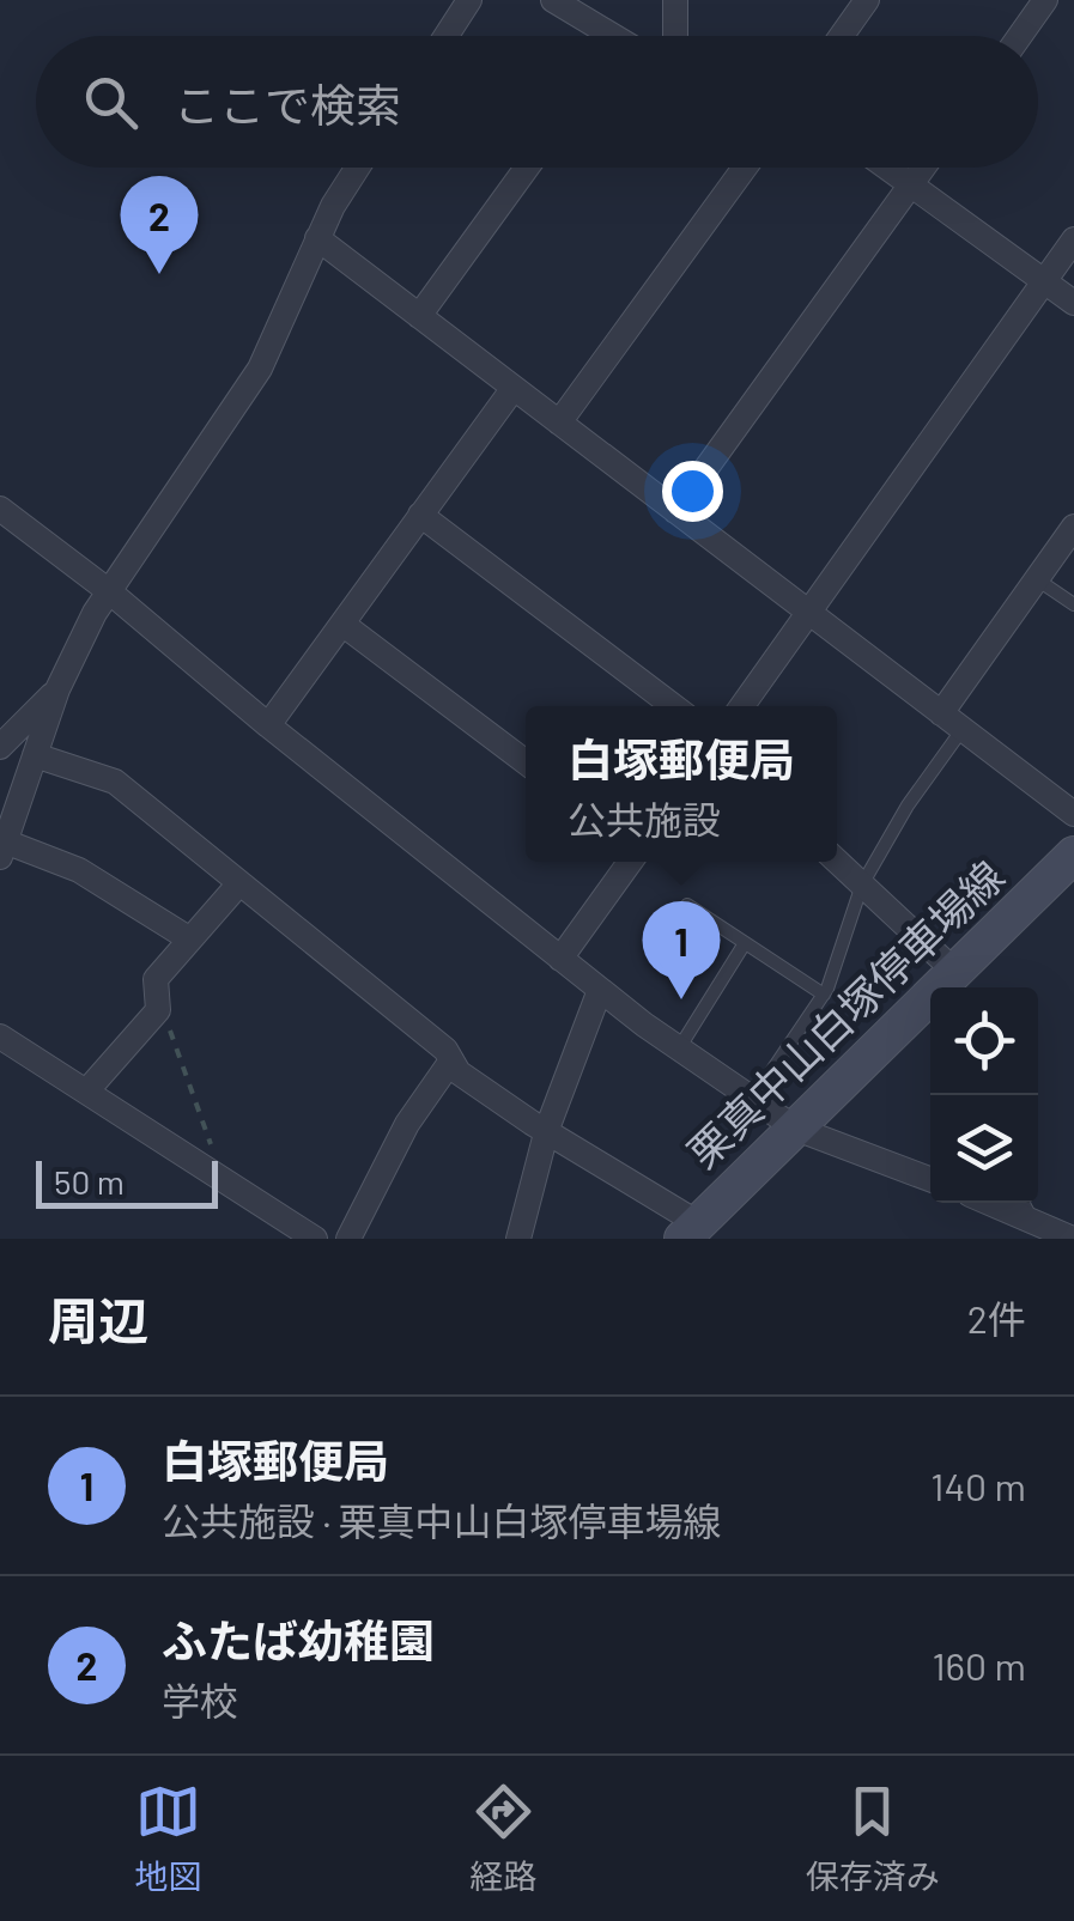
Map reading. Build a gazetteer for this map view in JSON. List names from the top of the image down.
{
  "streets": {
    "main road": ["栗真中山白塚停車場線"]
  },
  "scale_bar": "50 m",
  "page": {
    "search": "ここで検索",
    "pins": ["2", "1"],
    "popup": ["白塚郵便局", "公共施設"],
    "scale": "50 m",
    "heading": ["周辺", "2件"],
    "list": [
      {
        "mark": "1",
        "name": "白塚郵便局",
        "note": "公共施設 · 栗真中山白塚停車場線",
        "value": "140 m"
      },
      {
        "mark": "2",
        "name": "ふたば幼稚園",
        "note": "学校",
        "value": "160 m"
      }
    ],
    "nav": ["地図", "経路", "保存済み"]
  }
}
